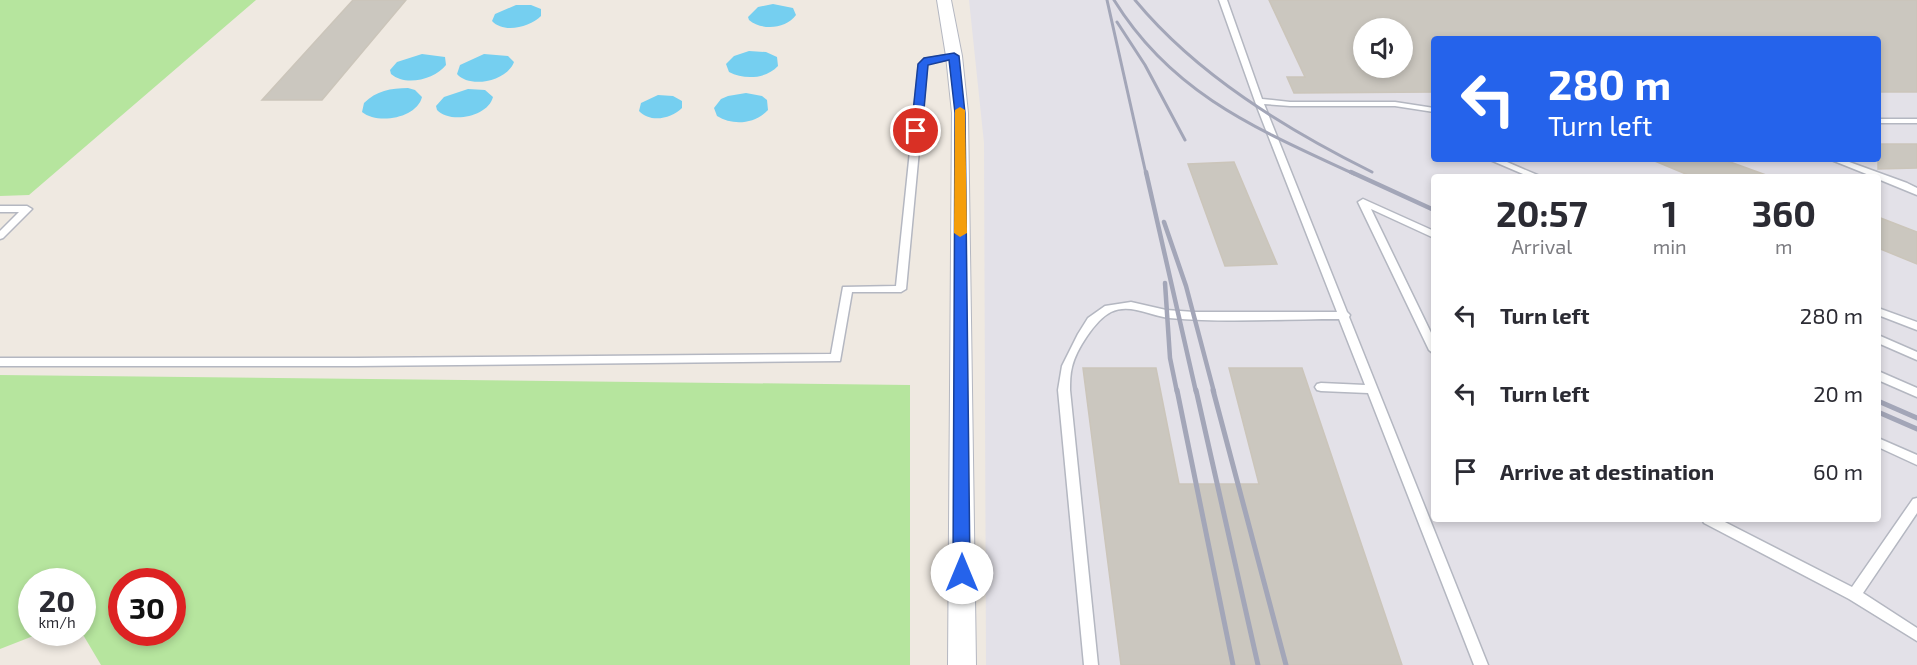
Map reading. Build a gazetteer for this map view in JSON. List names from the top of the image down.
{
  "page": {
    "turn": ["280 m", "Turn left"],
    "eta": [
      "20:57",
      "Arrival",
      "1",
      "min",
      "360",
      "m"
    ],
    "list": [
      {
        "name": "Turn left",
        "value": "280 m"
      },
      {
        "name": "Turn left",
        "value": "20 m"
      },
      {
        "name": "Arrive at destination",
        "value": "60 m"
      }
    ],
    "speed": "20 km/h",
    "limit": "30"
  }
}
